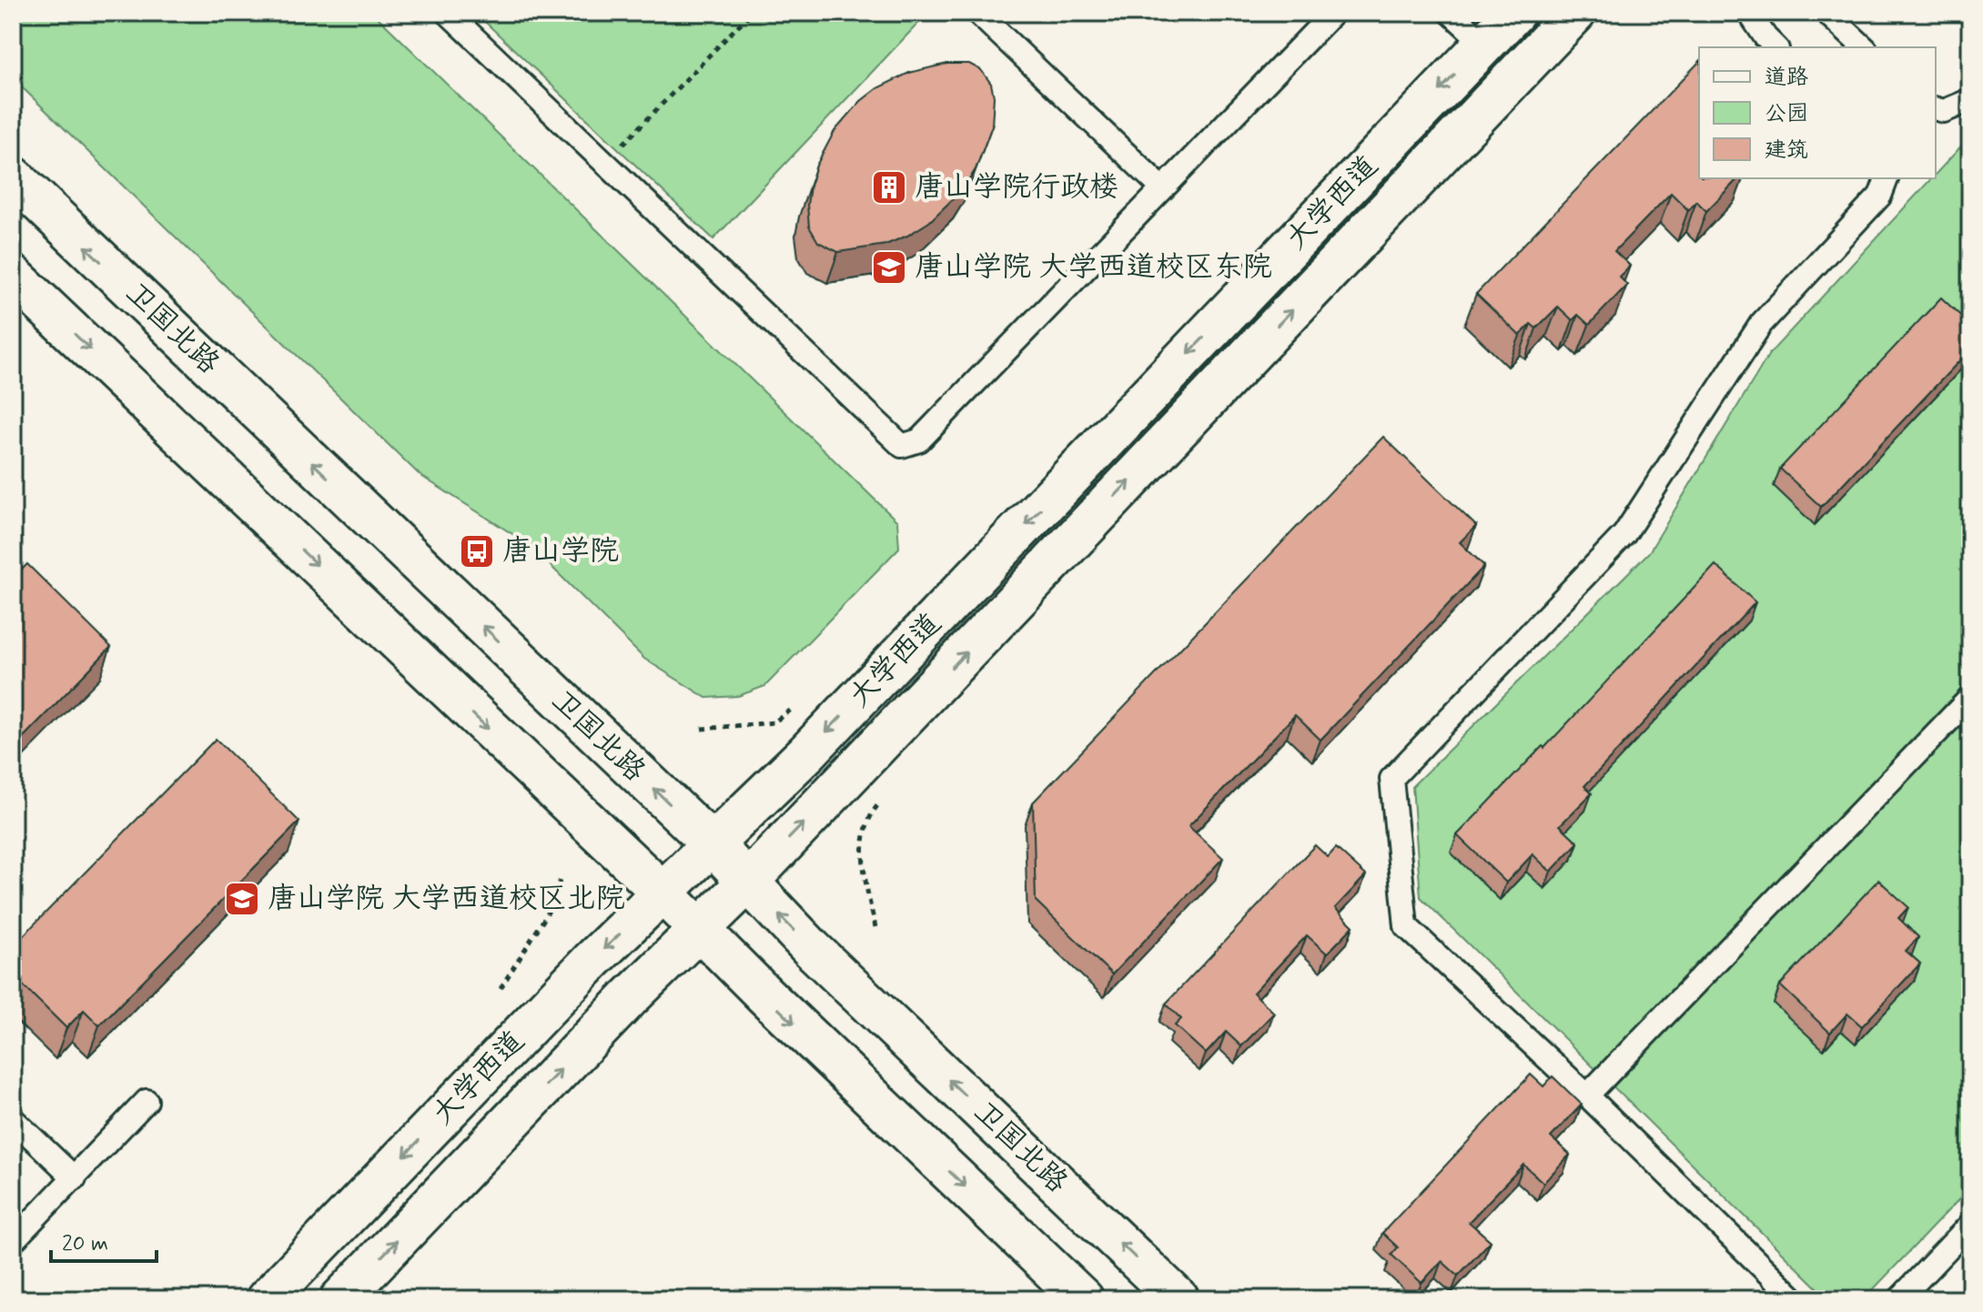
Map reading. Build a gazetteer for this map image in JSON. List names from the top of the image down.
{
  "streets": {
    "main road": ["大学西道", "卫国北路"]
  },
  "crossings": [
    ["大学西道", "卫国北路"]
  ],
  "places": {
    "building": ["唐山学院行政楼"],
    "school or university": ["唐山学院 大学西道校区东院", "唐山学院 大学西道校区北院"],
    "bus stop": ["唐山学院"]
  },
  "legend": ["道路", "公园", "建筑"],
  "scale_bar": "20 m"
}
